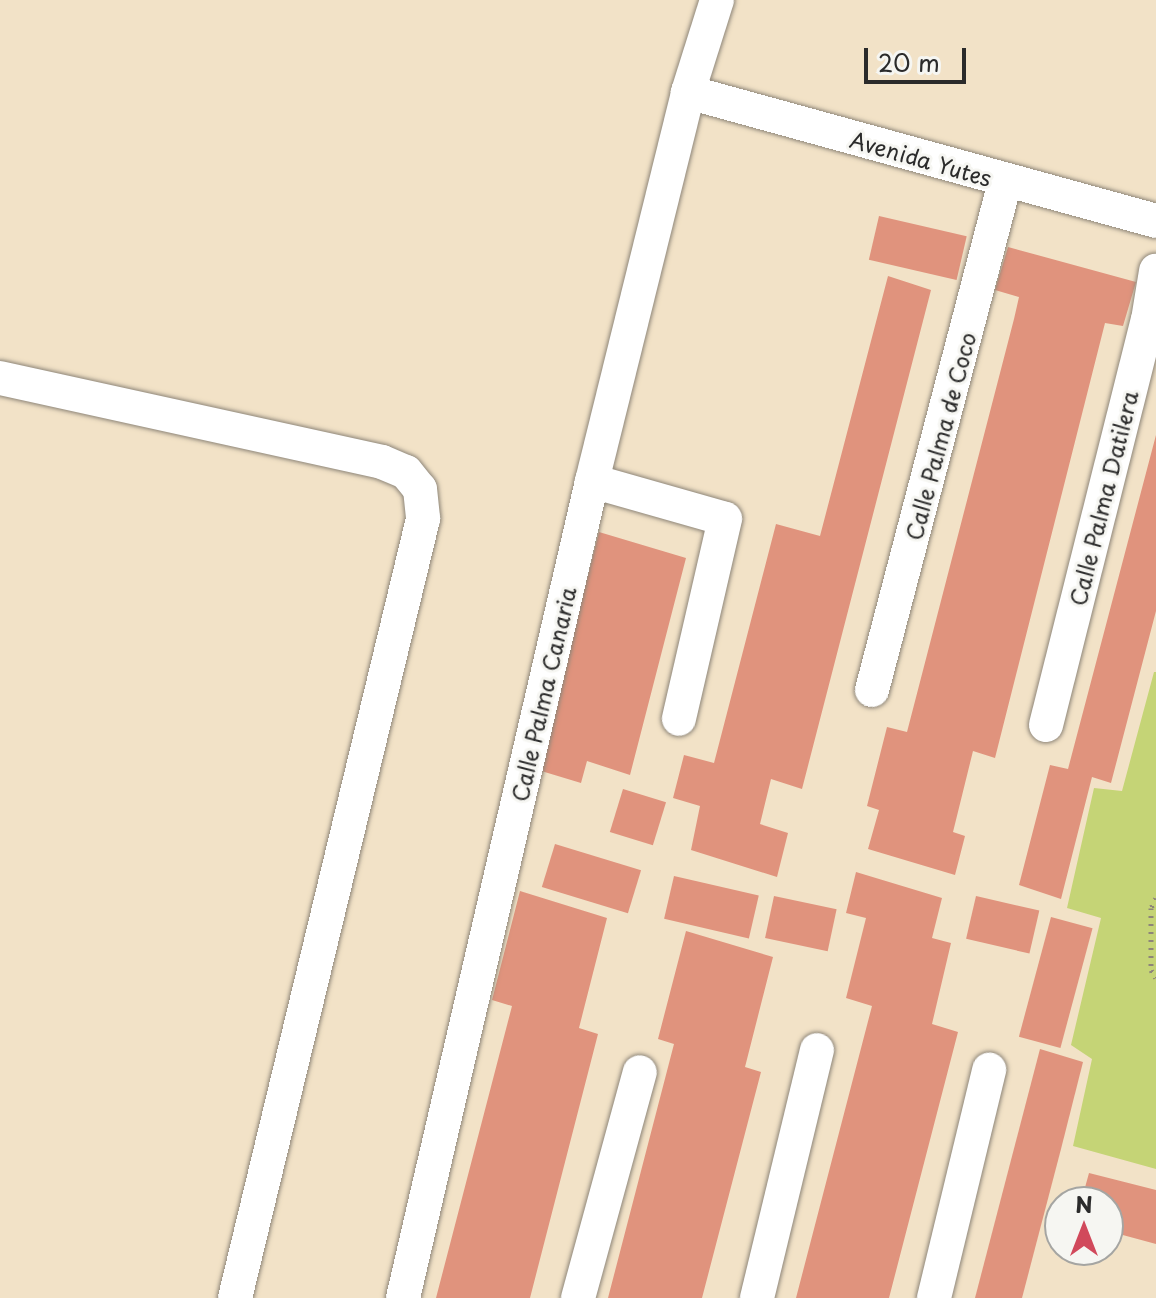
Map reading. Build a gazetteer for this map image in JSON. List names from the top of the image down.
{
  "streets": {
    "street": [
      "Avenida Yutes",
      "Calle Palma de Coco",
      "Calle Palma Datilera",
      "Calle Palma Canaria"
    ]
  },
  "crossings": [
    ["Avenida Yutes", "Calle Palma de Coco"],
    ["Avenida Yutes", "Calle Palma Canaria"]
  ],
  "scale_bar": "20 m",
  "north": "top"
}
